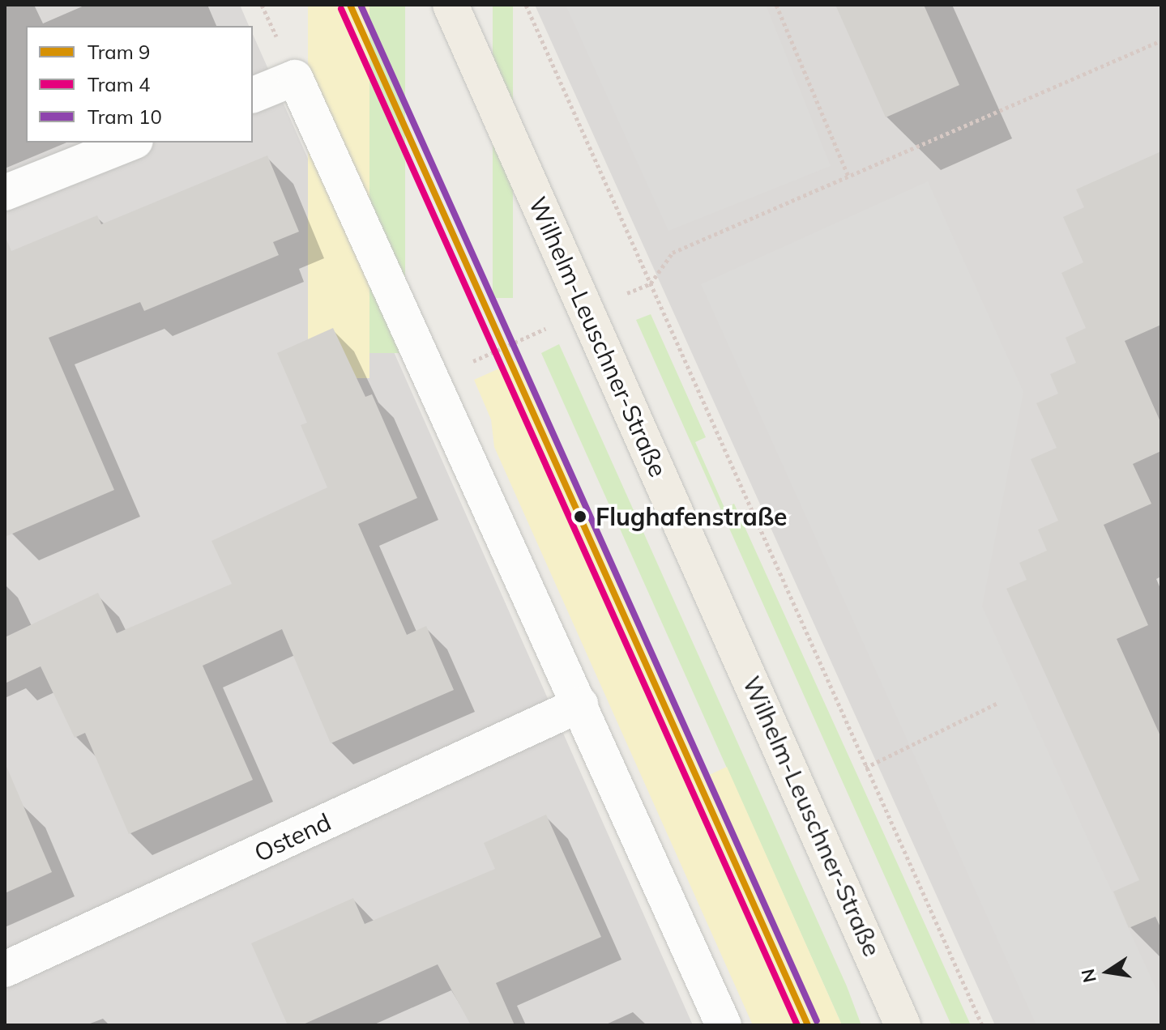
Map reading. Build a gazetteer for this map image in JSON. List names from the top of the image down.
{
  "streets": {
    "main road": ["Wilhelm-Leuschner-Straße"],
    "street": ["Ostend"]
  },
  "places": ["Flughafenstraße"],
  "lines": ["tram line 9", "tram line 10", "tram line 4"],
  "legend": ["Tram 9", "Tram 4", "Tram 10"],
  "north": "left"
}
